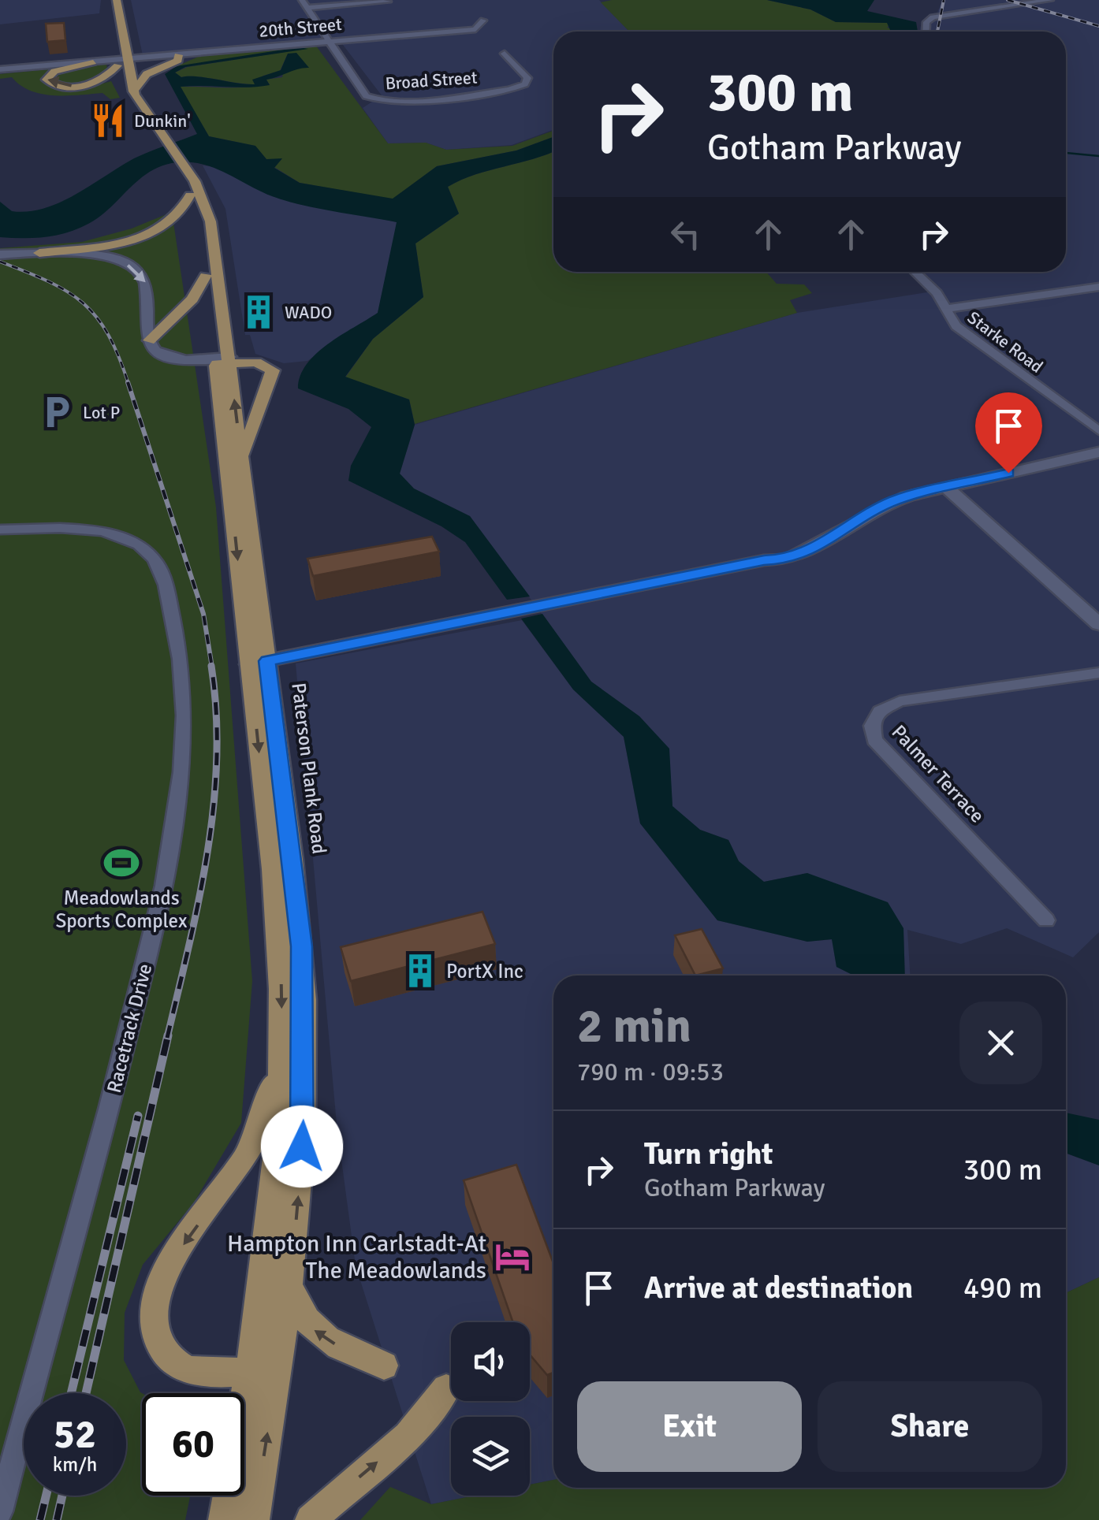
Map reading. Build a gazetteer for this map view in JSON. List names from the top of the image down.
{
  "streets": {
    "main road": ["Paterson Plank Road"],
    "street": [
      "20th Street",
      "Broad Street",
      "Starke Road",
      "Palmer Terrace",
      "Racetrack Drive"
    ]
  },
  "crossings": [
    ["20th Street", "Broad Street"],
    ["20th Street", "Paterson Plank Road"]
  ],
  "places": {
    "restaurant": ["Dunkin'"],
    "building": ["WADO", "PortX Inc"],
    "parking": ["Lot P"],
    "sports": ["Meadowlands Sports Complex"],
    "hotel": ["Hampton Inn Carlstadt-At The Meadowlands"]
  },
  "page": {
    "turn": ["300 m", "Gotham Parkway"],
    "heading": ["2 min", "790 m · 09:53"],
    "list": [
      {
        "name": "Turn right",
        "note": "Gotham Parkway",
        "value": "300 m"
      },
      {
        "name": "Arrive at destination",
        "value": "490 m"
      }
    ],
    "buttons": ["Exit", "Share"],
    "speed": "52 km/h",
    "limit": "60"
  }
}
